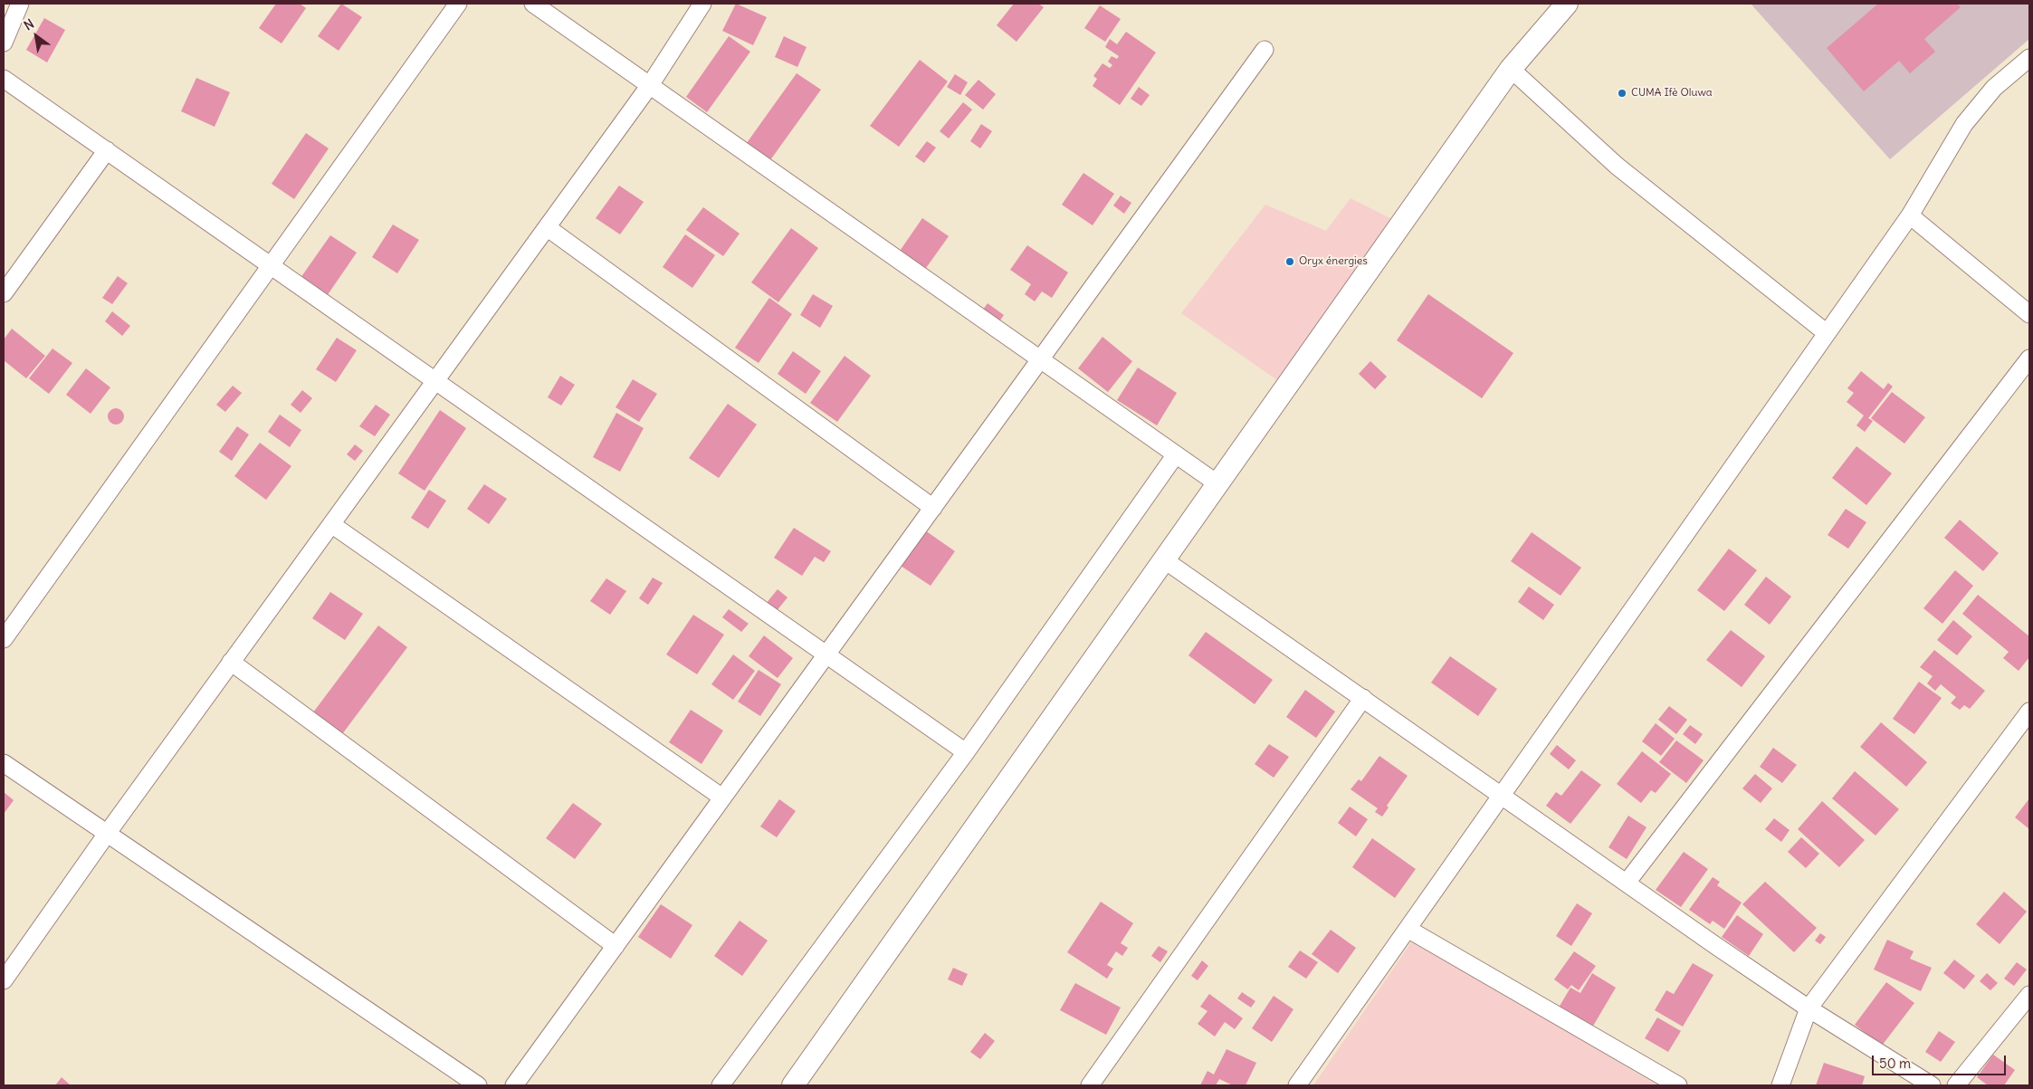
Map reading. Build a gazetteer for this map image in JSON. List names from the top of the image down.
{
  "places": ["CUMA Ifè Oluwa", "Oryx énergies"],
  "scale_bar": "50 m",
  "north": "top left"
}
